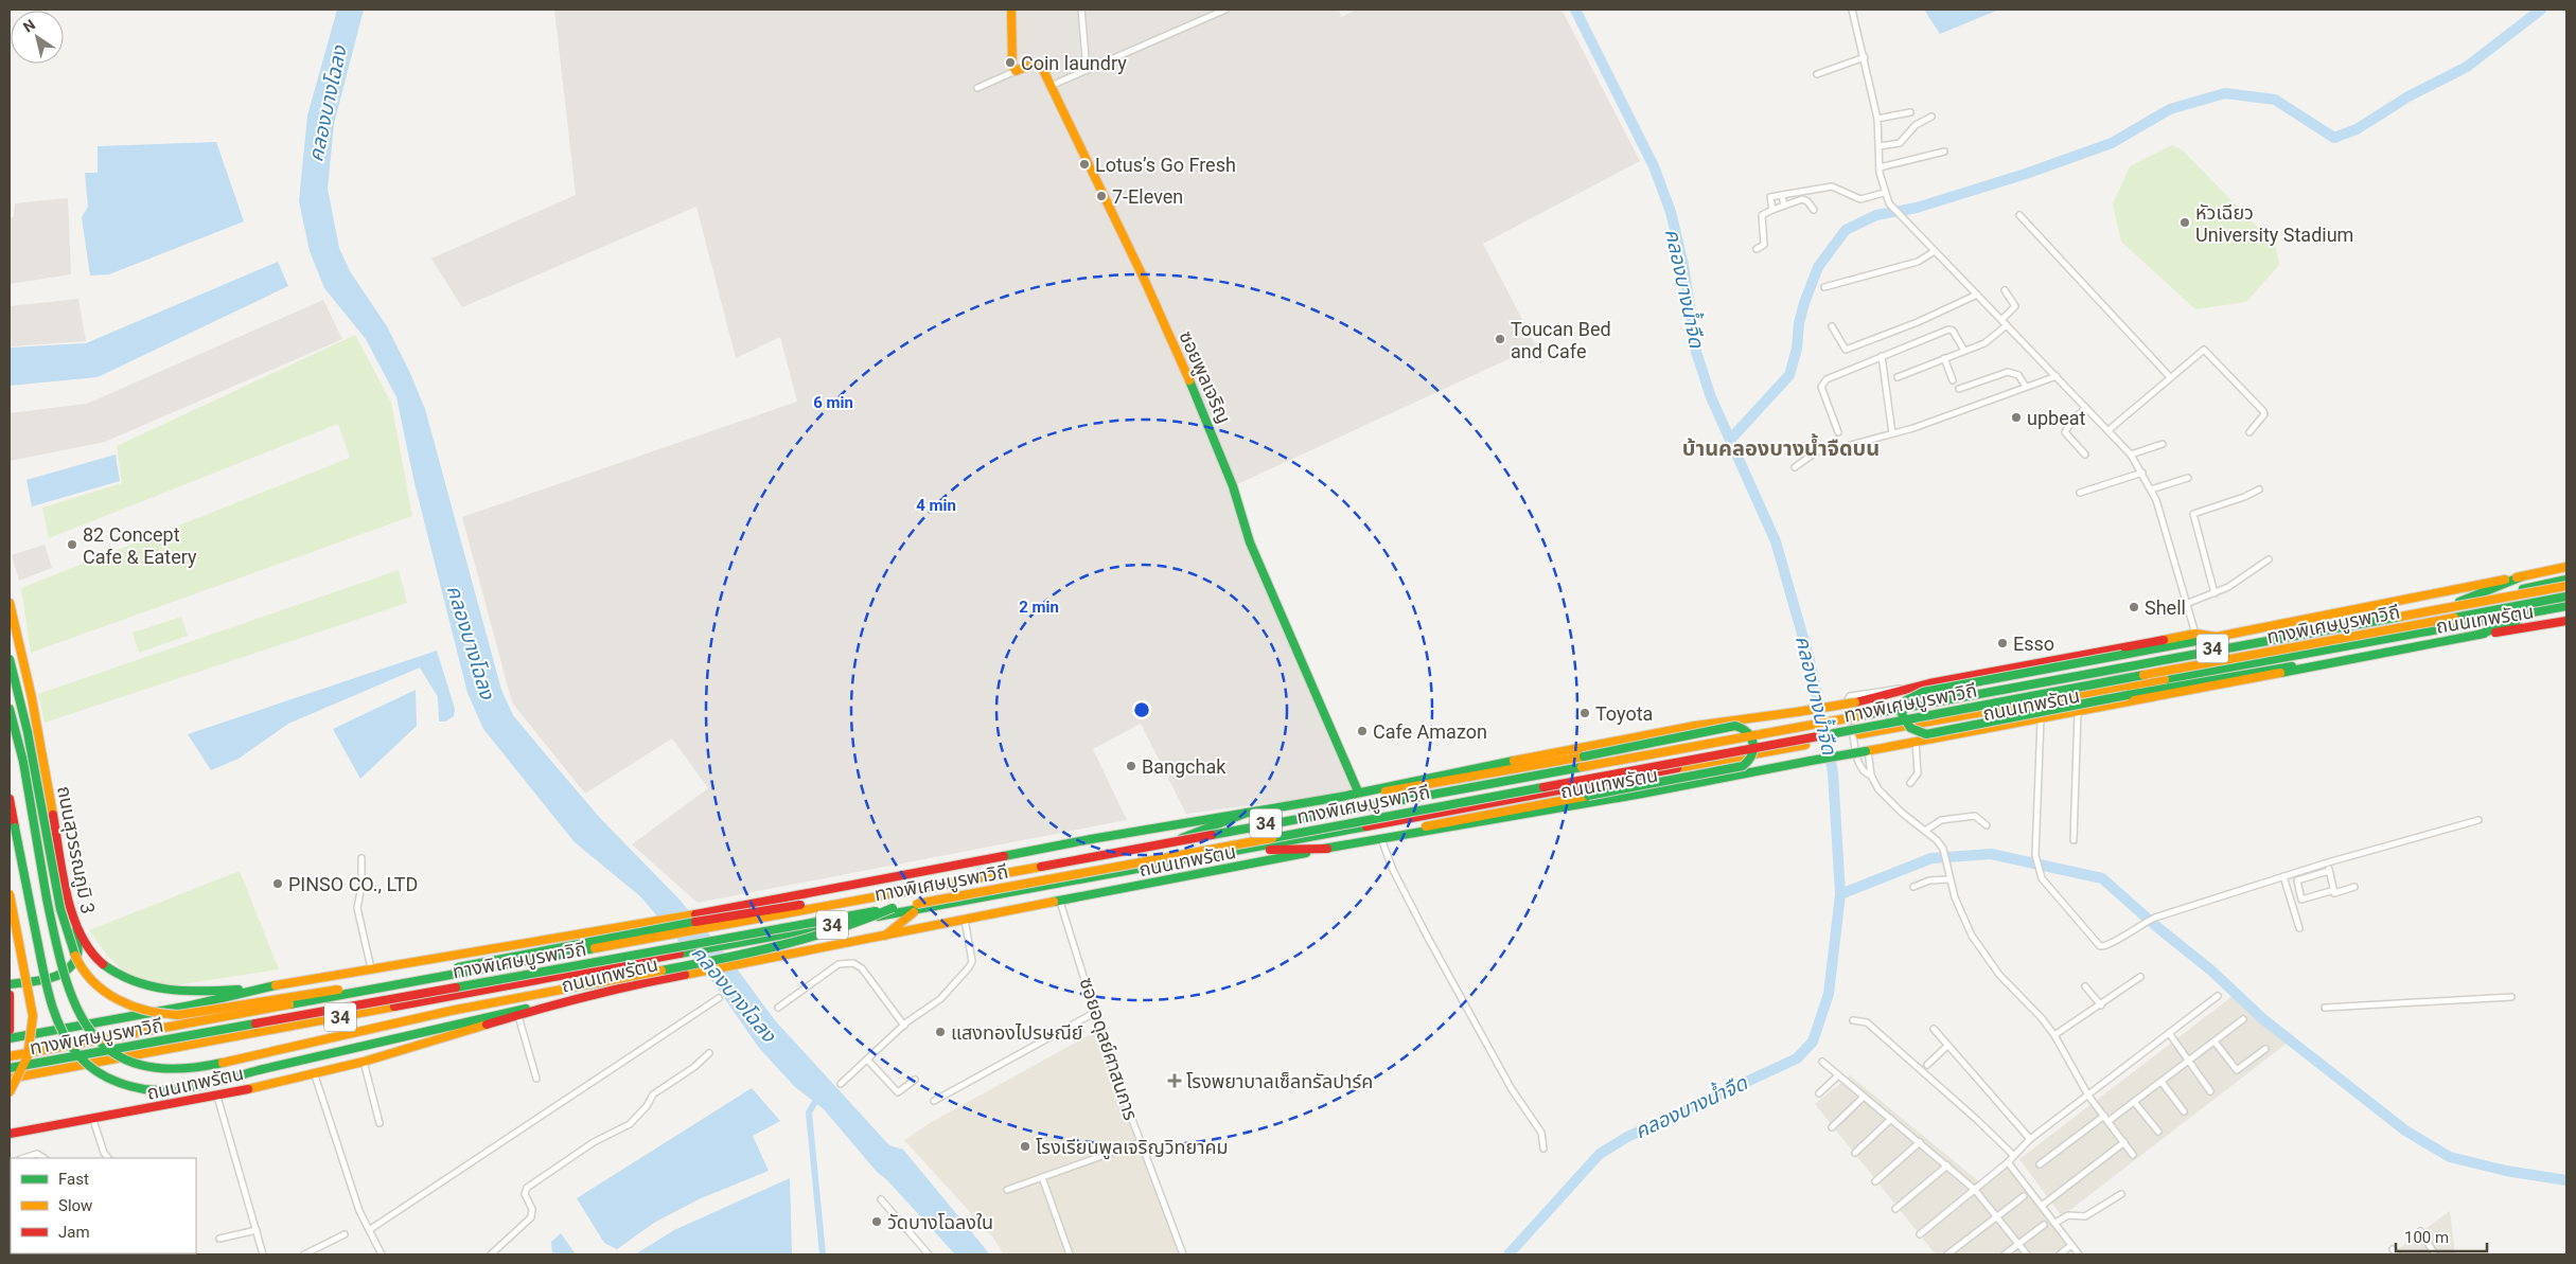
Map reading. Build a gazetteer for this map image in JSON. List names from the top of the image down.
{
  "streets": {
    "main road": [
      "ซอยพูลเจริญ",
      "ถนนเทพรัตน",
      "ทางพิเศษบูรพาวิถี",
      "34",
      "ถนนสุวรรณภูมิ 3"
    ],
    "street": ["ซอยอดุลย์ศาสนการ"]
  },
  "crossings": [
    ["ซอยพูลเจริญ", "ถนนเทพรัตน"],
    ["ถนนเทพรัตน", "ทางพิเศษบูรพาวิถี"],
    ["ถนนเทพรัตน", "ถนนสุวรรณภูมิ 3"],
    ["ถนนเทพรัตน", "ซอยอดุลย์ศาสนการ"]
  ],
  "districts": ["บ้านคลองบางน้ำจืดบน"],
  "water": ["คลองบางโฉลง", "คลองบางน้ำจืด"],
  "places": {
    "other": [
      "Coin laundry",
      "Lotus’s Go Fresh",
      "7-Eleven",
      "หัวเฉียว University Stadium",
      "Toucan Bed and Cafe",
      "upbeat",
      "82 Concept Cafe & Eatery",
      "Shell",
      "Esso",
      "Toyota",
      "Cafe Amazon",
      "Bangchak",
      "PINSO CO., LTD",
      "แสงทองไปรษณีย์",
      "โรงเรียนพูลเจริญวิทยาคม",
      "วัดบางโฉลงใน"
    ],
    "health": ["โรงพยาบาลเซ็ลทรัลปาร์ค"]
  },
  "legend": ["Fast", "Slow", "Jam"],
  "scale_bar": "100 m",
  "north": "top left",
  "rings": ["6 min", "4 min", "2 min"]
}
